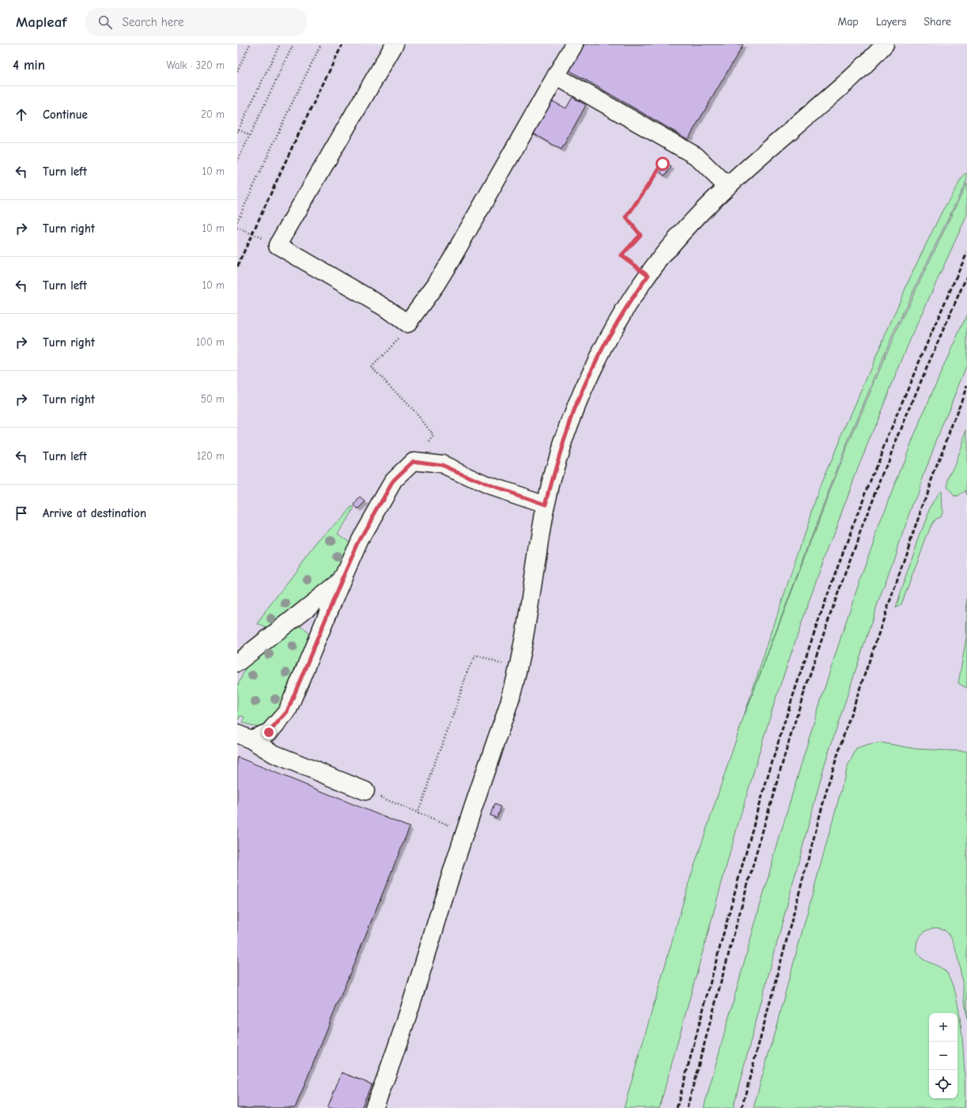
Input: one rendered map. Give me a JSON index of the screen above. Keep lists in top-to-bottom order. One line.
{"page":{"header":"Mapleaf","search":"Search here","nav":["Map","Layers","Share"],"heading":["4 min","Walk · 320 m"],"list":[["Continue","20 m"],["Turn left","10 m"],["Turn right","10 m"],["Turn left","10 m"],["Turn right","100 m"],["Turn right","50 m"],["Turn left","120 m"],"Arrive at destination"],"map_buttons":["+","−"]}}
